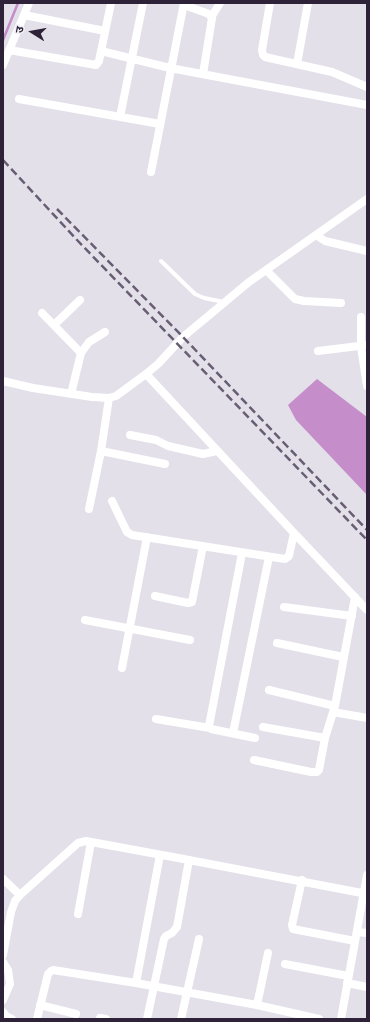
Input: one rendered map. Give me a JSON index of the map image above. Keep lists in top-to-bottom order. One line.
{"north":"left"}
